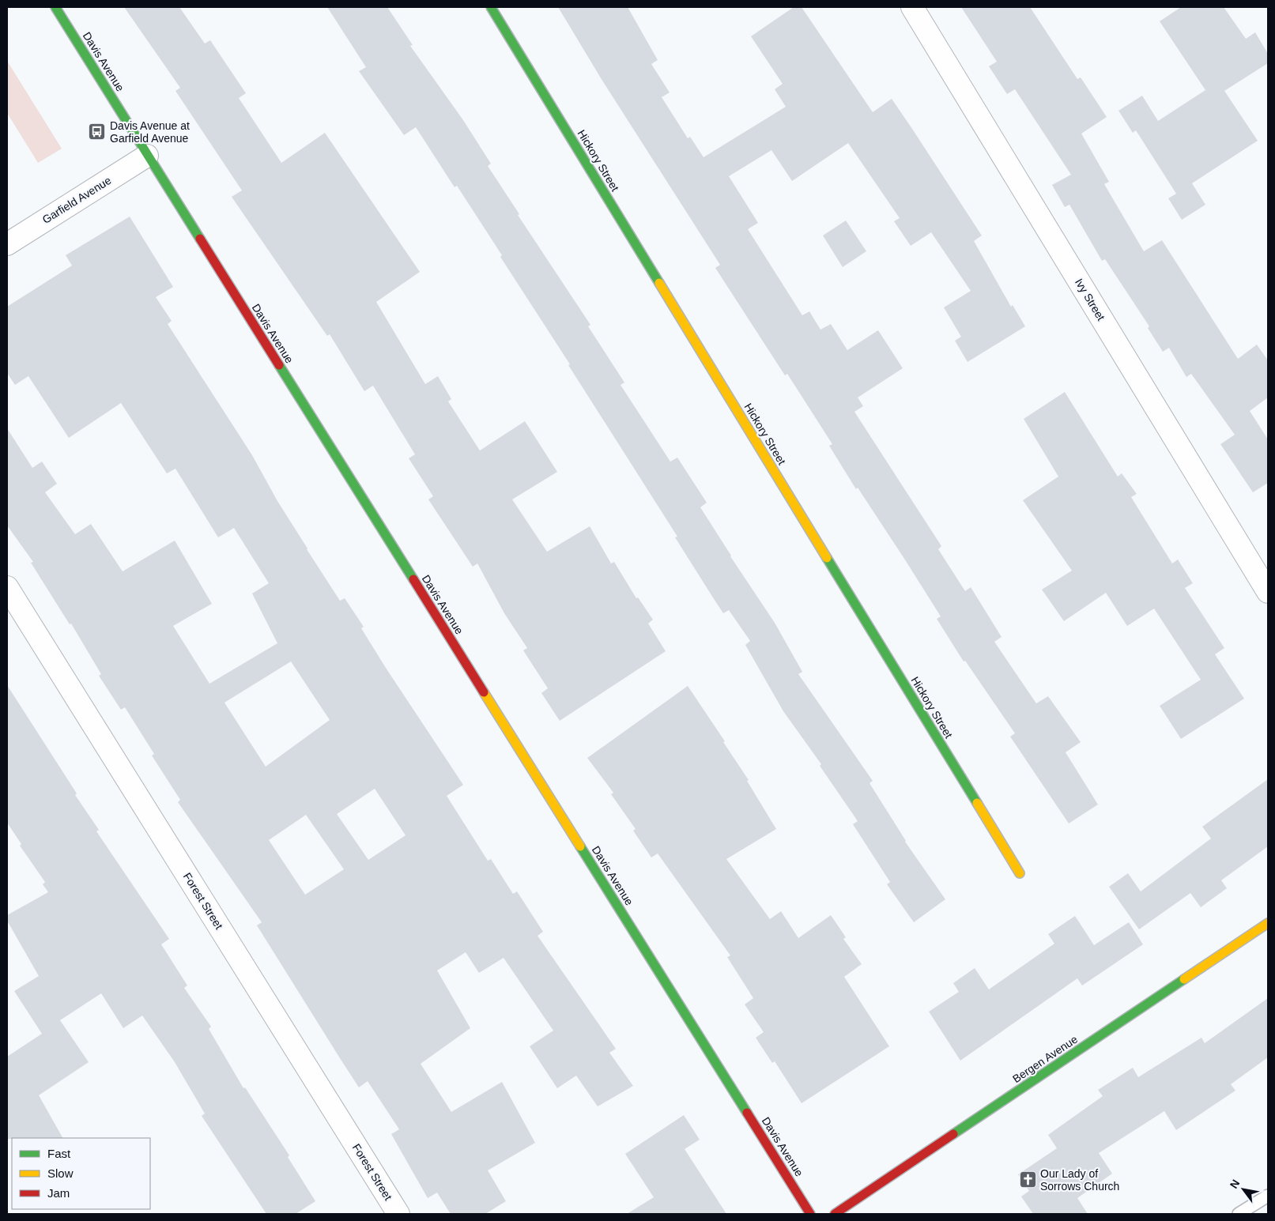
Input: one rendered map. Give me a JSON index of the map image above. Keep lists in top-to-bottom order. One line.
{"streets":{"street":["Davis Avenue","Hickory Street","Garfield Avenue","Ivy Street","Forest Street","Bergen Avenue"]},"crossings":[["Davis Avenue","Garfield Avenue"]],"places":{"bus stop":["Davis Avenue at Garfield Avenue"],"church":["Our Lady of Sorrows Church"]},"legend":["Fast","Slow","Jam"],"north":"top left"}
